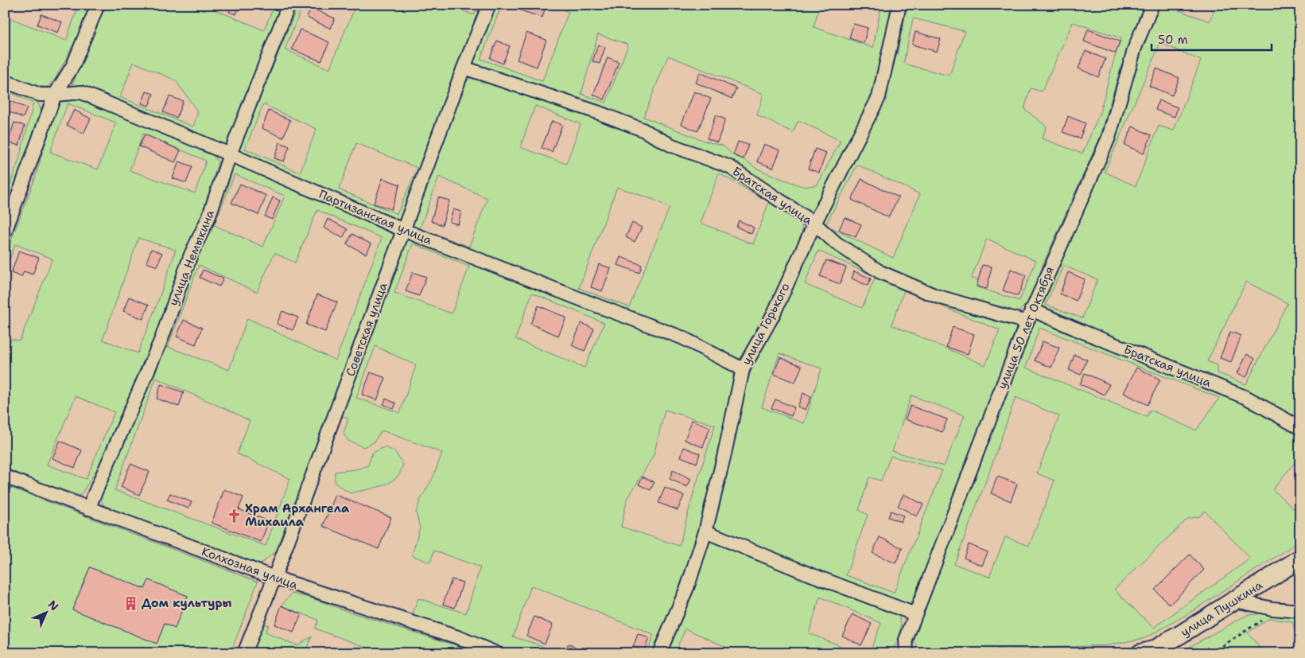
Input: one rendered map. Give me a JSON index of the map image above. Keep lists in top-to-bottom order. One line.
{"streets":{"main road":["улица Пушкина"],"street":["Братская улица","Партизанская улица","улица Немыкина","улица Горького","улица 50 лет Октября","Советская улица","Колхозная улица"]},"crossings":[["Братская улица","улица Горького"],["Братская улица","улица 50 лет Октября"],["Братская улица","Советская улица"],["Партизанская улица","улица Немыкина"],["Партизанская улица","улица Горького"],["Партизанская улица","Советская улица"],["улица Немыкина","Колхозная улица"],["Советская улица","Колхозная улица"]],"places":{"church":["Храм Архангела Михаила"],"building":["Дом культуры"]},"scale_bar":"50 m","north":"top right"}
